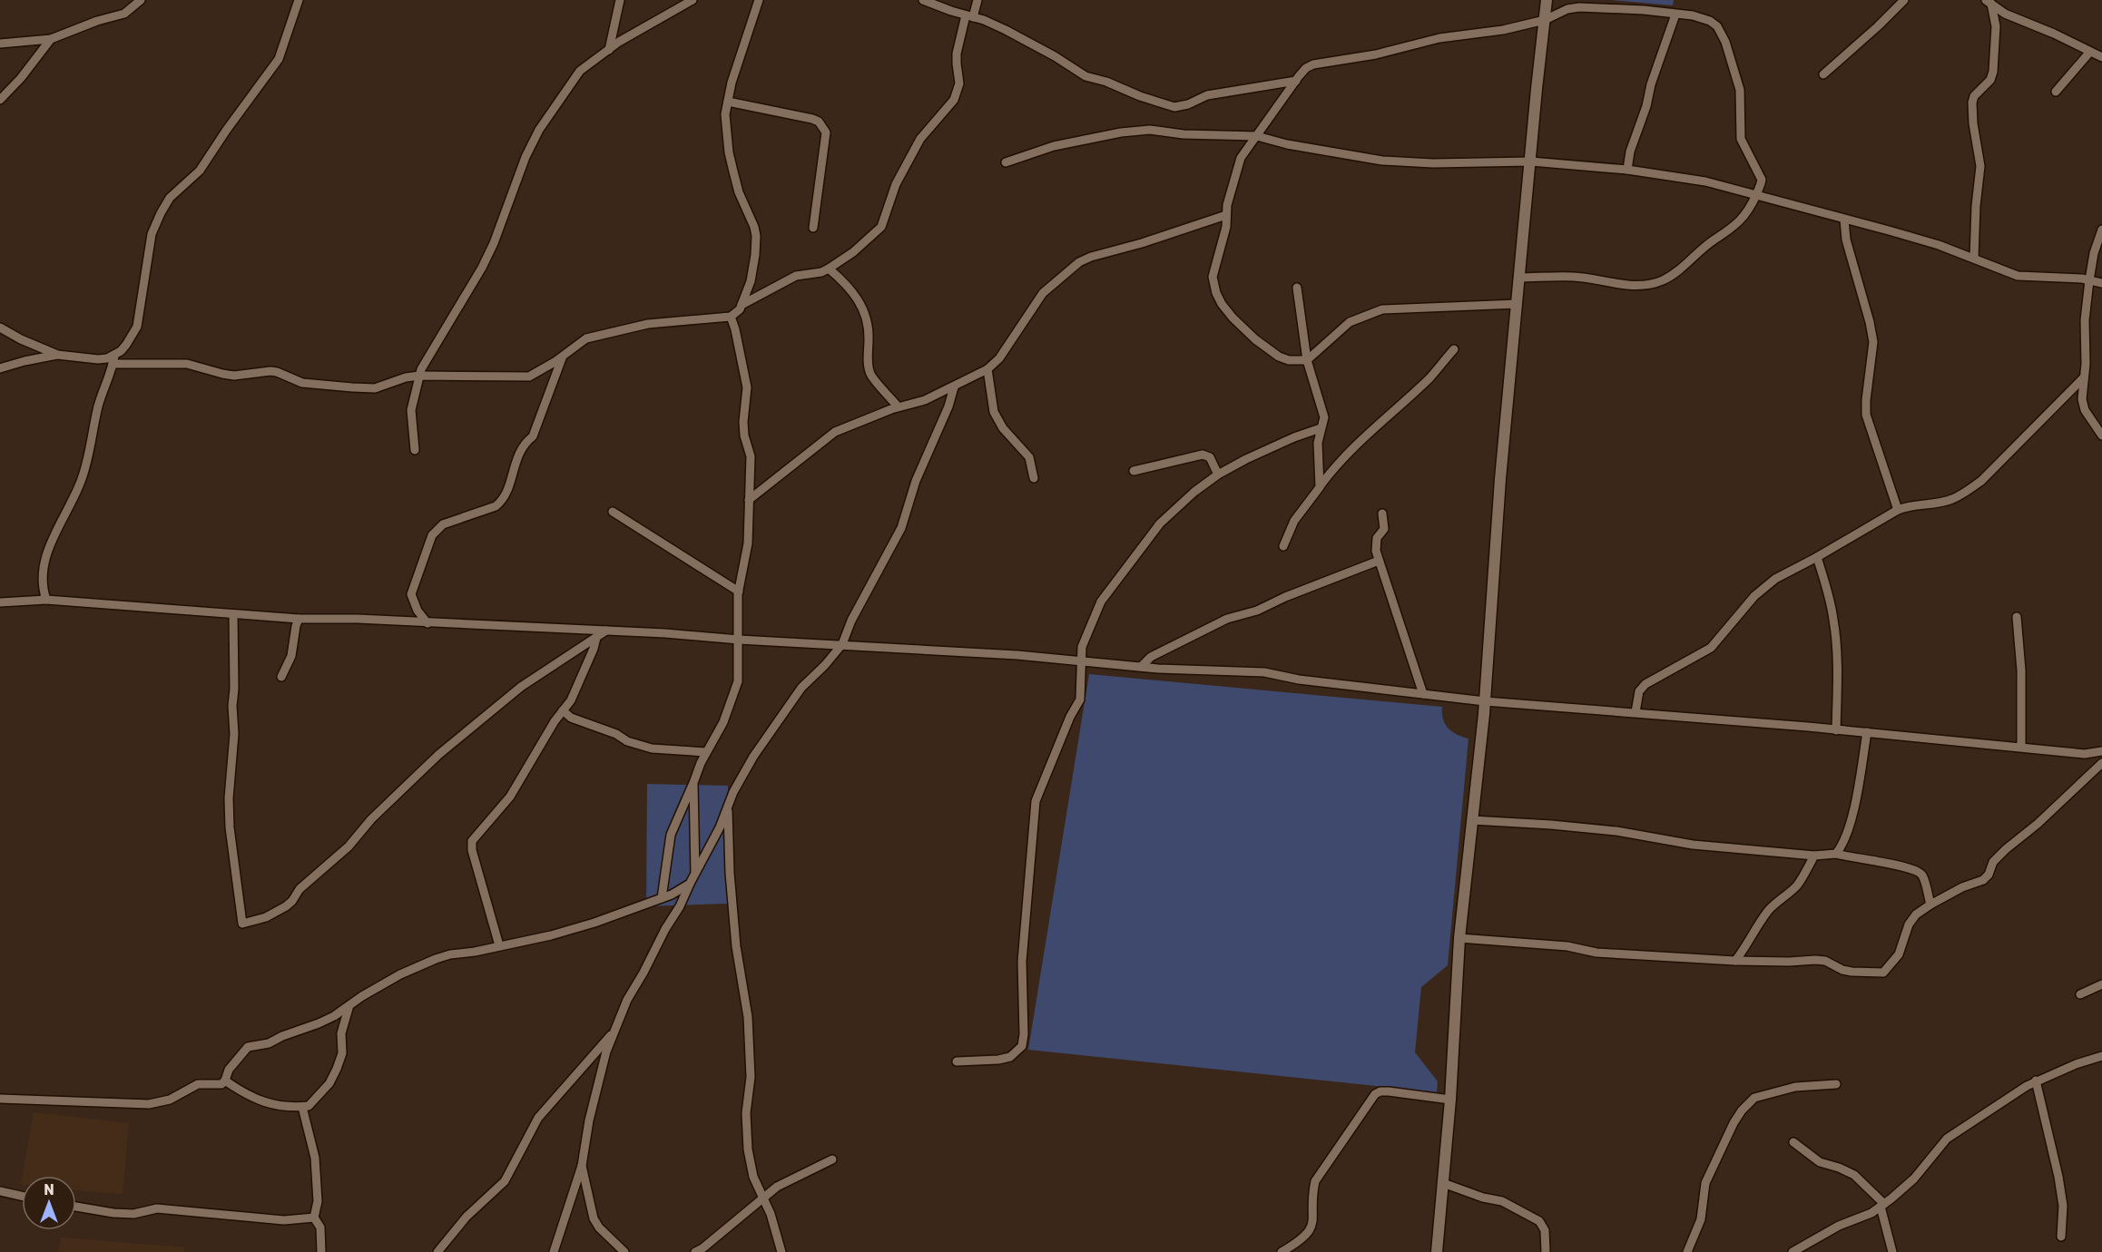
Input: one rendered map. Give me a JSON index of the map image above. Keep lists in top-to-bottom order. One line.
{"north":"top"}
